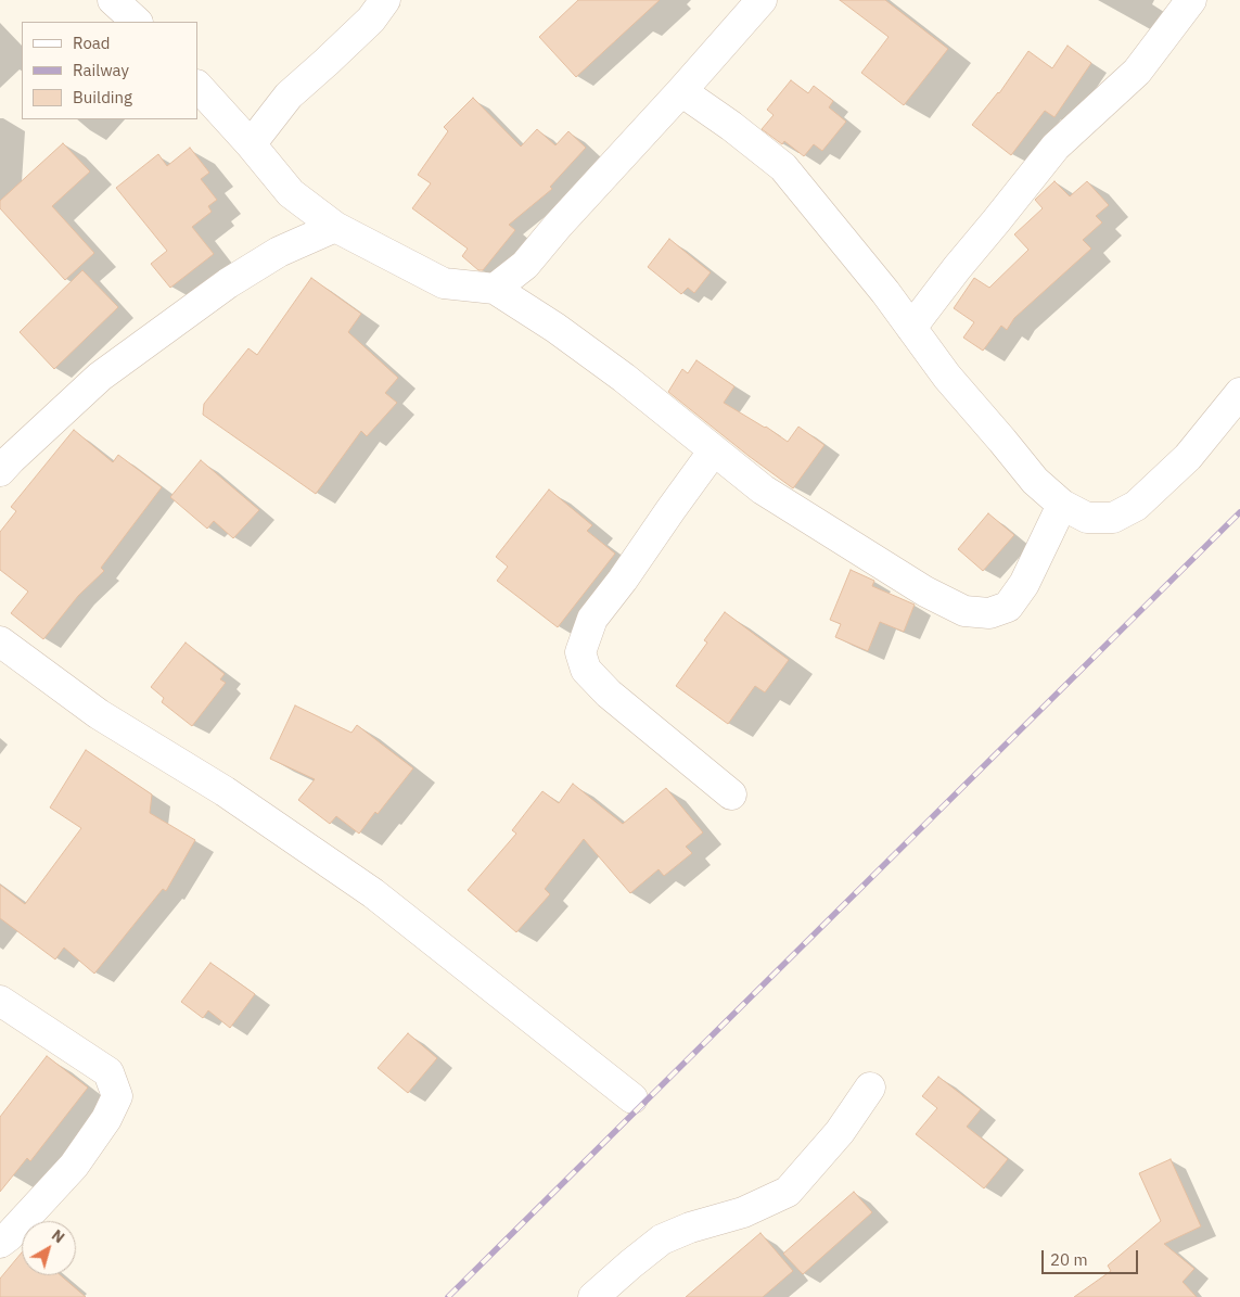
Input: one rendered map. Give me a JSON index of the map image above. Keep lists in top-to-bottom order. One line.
{"legend":["Road","Railway","Building"],"scale_bar":"20 m","north":"top right"}
